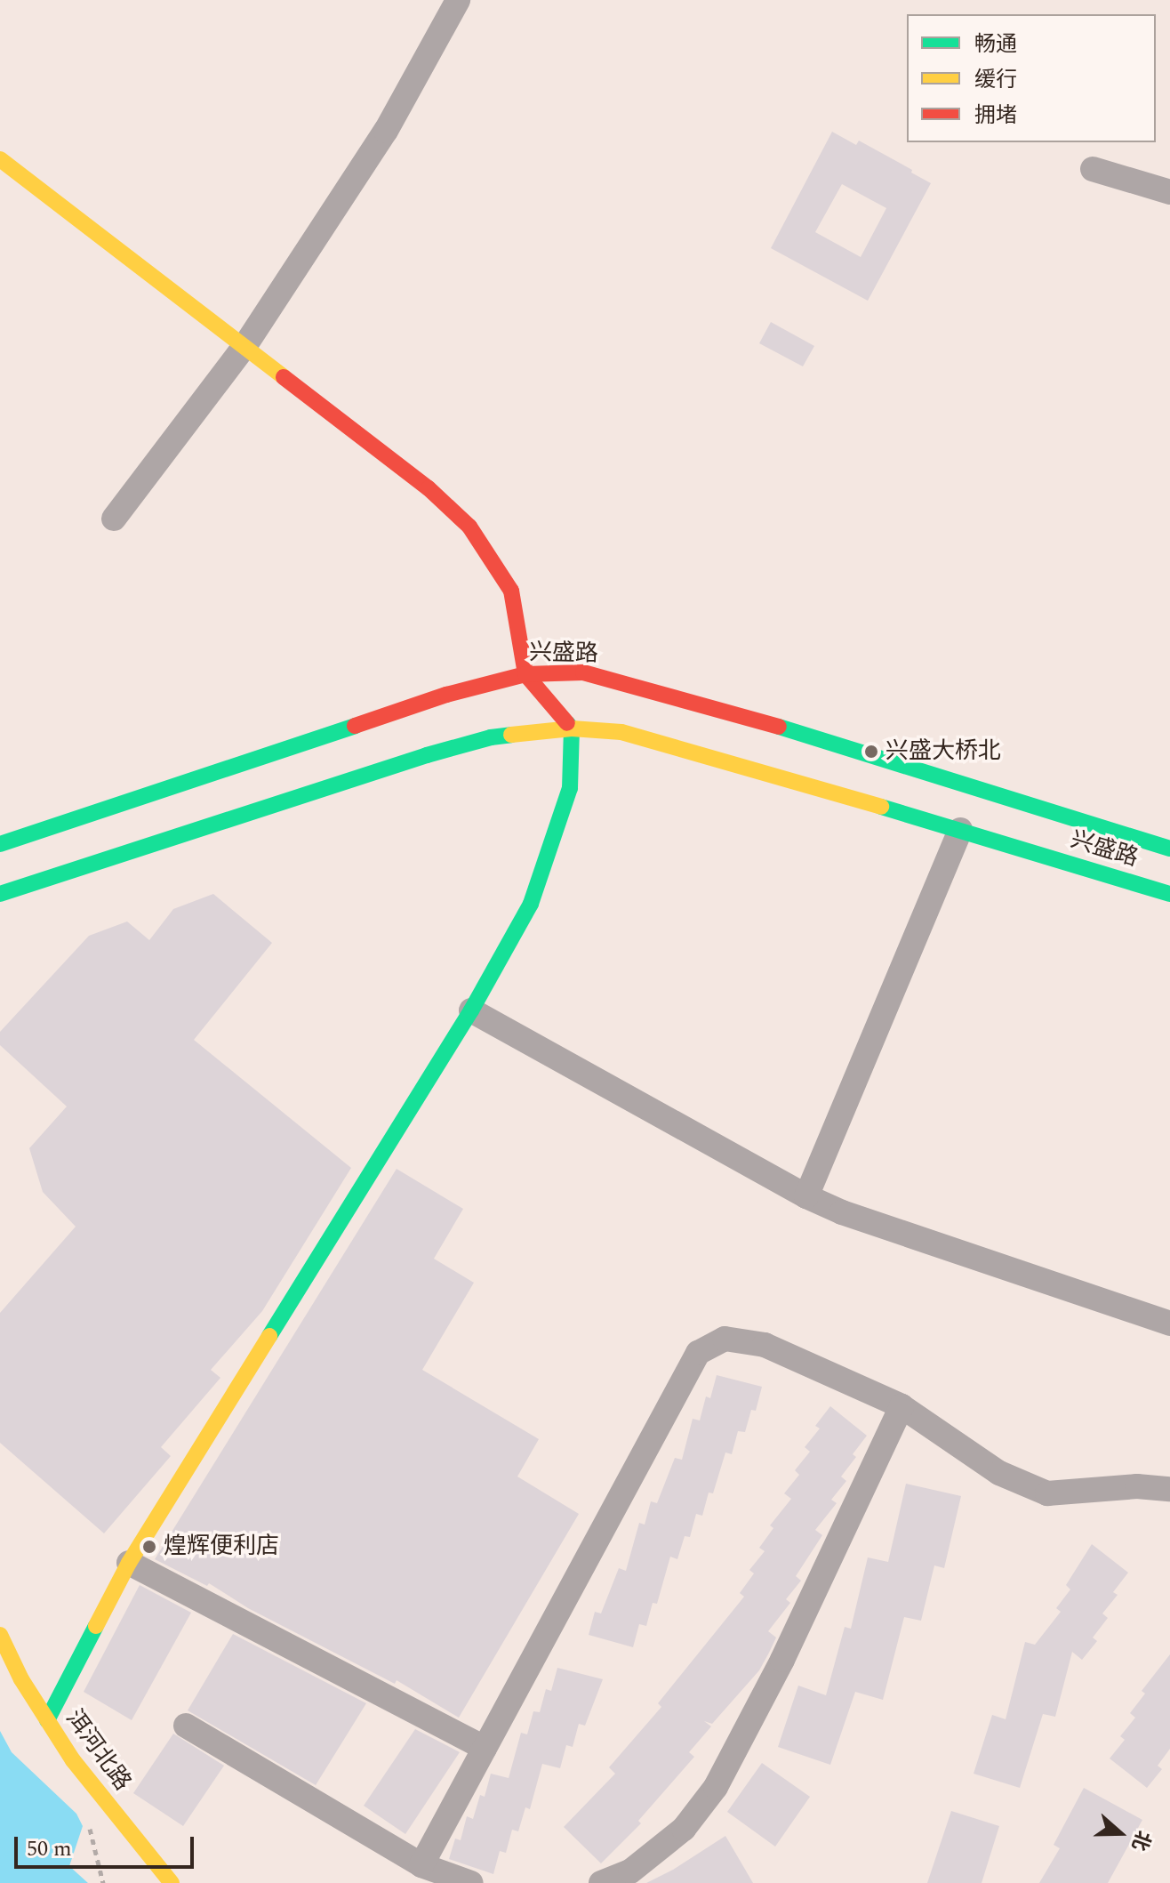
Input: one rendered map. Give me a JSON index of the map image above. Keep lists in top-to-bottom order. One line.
{"streets":{"street":["兴盛路","洱河北路"]},"places":["兴盛大桥北","煌辉便利店"],"legend":["畅通","缓行","拥堵"],"scale_bar":"50 m","north":"right"}
